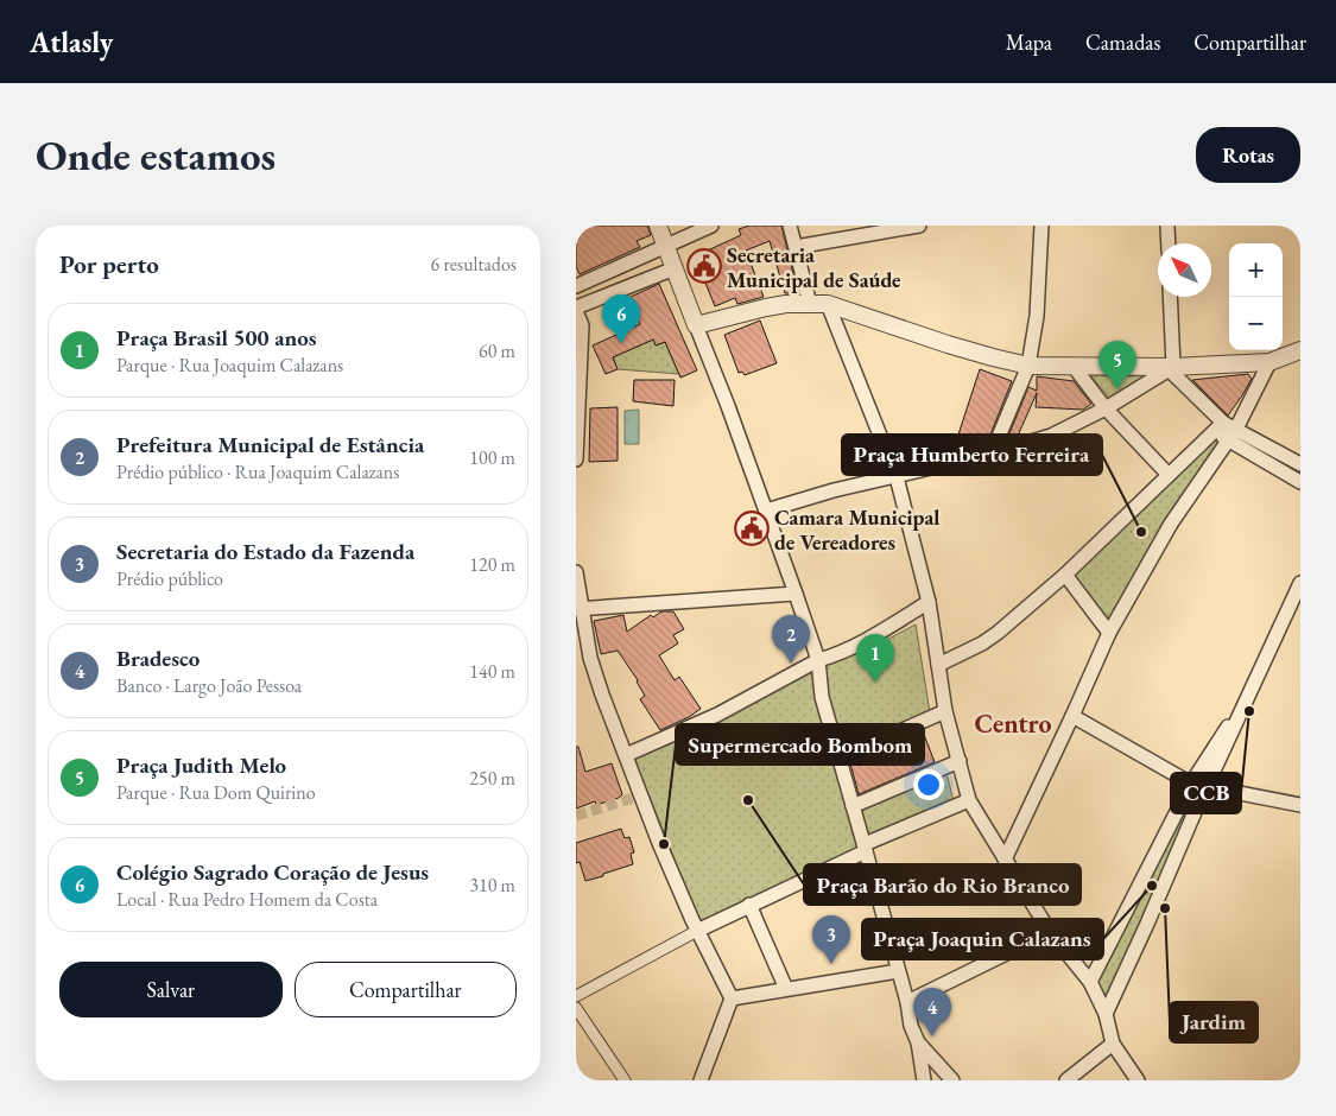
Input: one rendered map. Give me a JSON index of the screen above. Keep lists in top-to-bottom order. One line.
{"districts":["Centro"],"places":{"public building":["Secretaria Municipal de Saúde","Camara Municipal de Vereadores"],"other":["Praça Humberto Ferreira","CCB","Praça Barão do Rio Branco","Supermercado Bombom","Praça Joaquin Calazans","Jardim"]},"north":"top left","page":{"header":"Atlasly","nav":["Mapa","Camadas","Compartilhar"],"buttons":["Rotas",["Salvar","Compartilhar"]],"title":"Onde estamos","heading":["Por perto","6 resultados"],"map_buttons":["+","−"],"pins":["6","5","2","1","3","4"],"list":[{"mark":"1","name":"Praça Brasil 500 anos","note":"Parque · Rua Joaquim Calazans","value":"60 m"},{"mark":"2","name":"Prefeitura Municipal de Estância","note":"Prédio público · Rua Joaquim Calazans","value":"100 m"},{"mark":"3","name":"Secretaria do Estado da Fazenda","note":"Prédio público","value":"120 m"},{"mark":"4","name":"Bradesco","note":"Banco · Largo João Pessoa","value":"140 m"},{"mark":"5","name":"Praça Judith Melo","note":"Parque · Rua Dom Quirino","value":"250 m"},{"mark":"6","name":"Colégio Sagrado Coração de Jesus","note":"Local · Rua Pedro Homem da Costa","value":"310 m"}]}}
